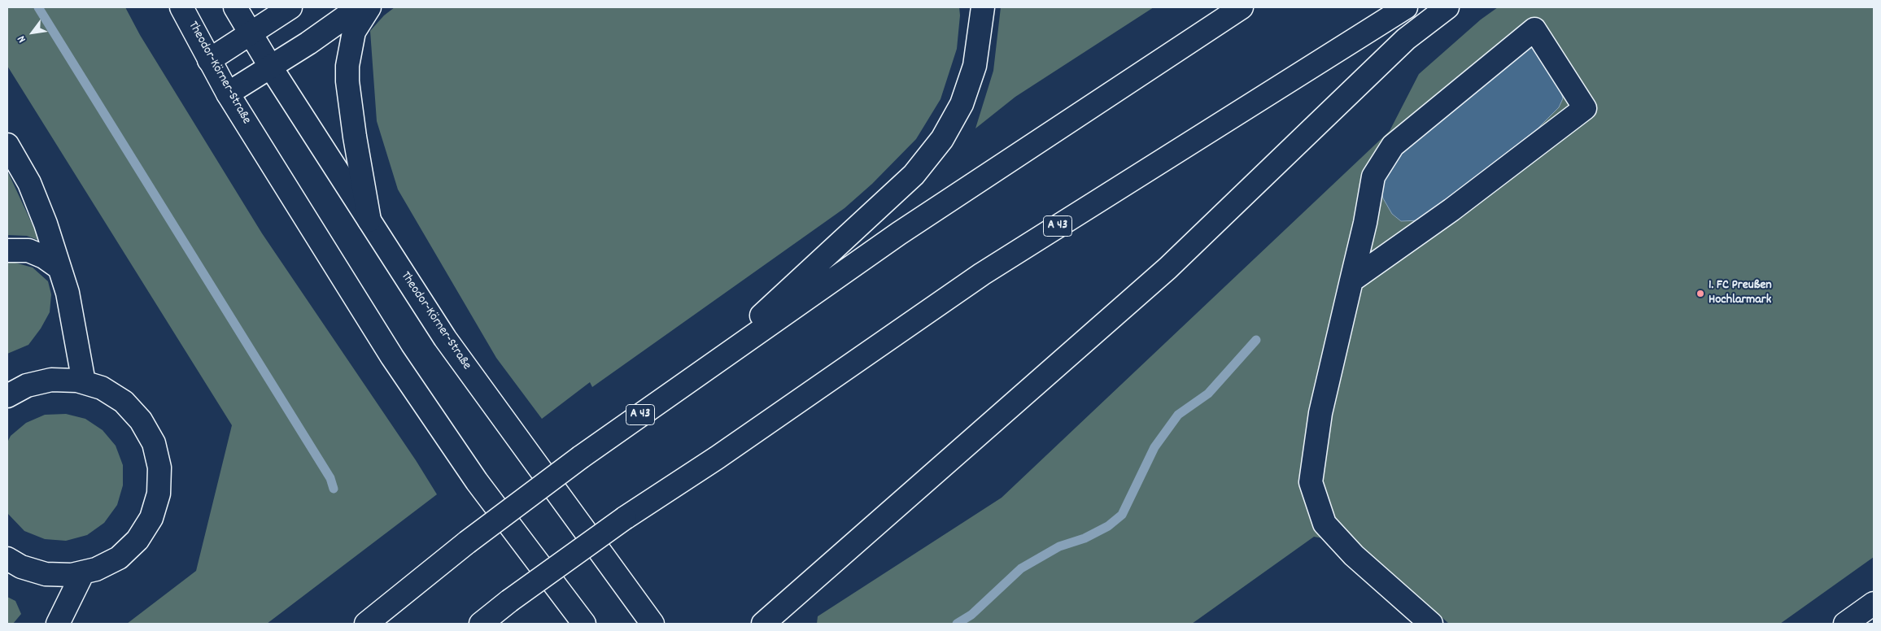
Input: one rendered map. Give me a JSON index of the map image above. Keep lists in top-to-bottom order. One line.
{"streets":{"main road":["Theodor-Körner-Straße","A 43"]},"places":["1. FC Preußen Hochlarmark"],"north":"bottom left"}
